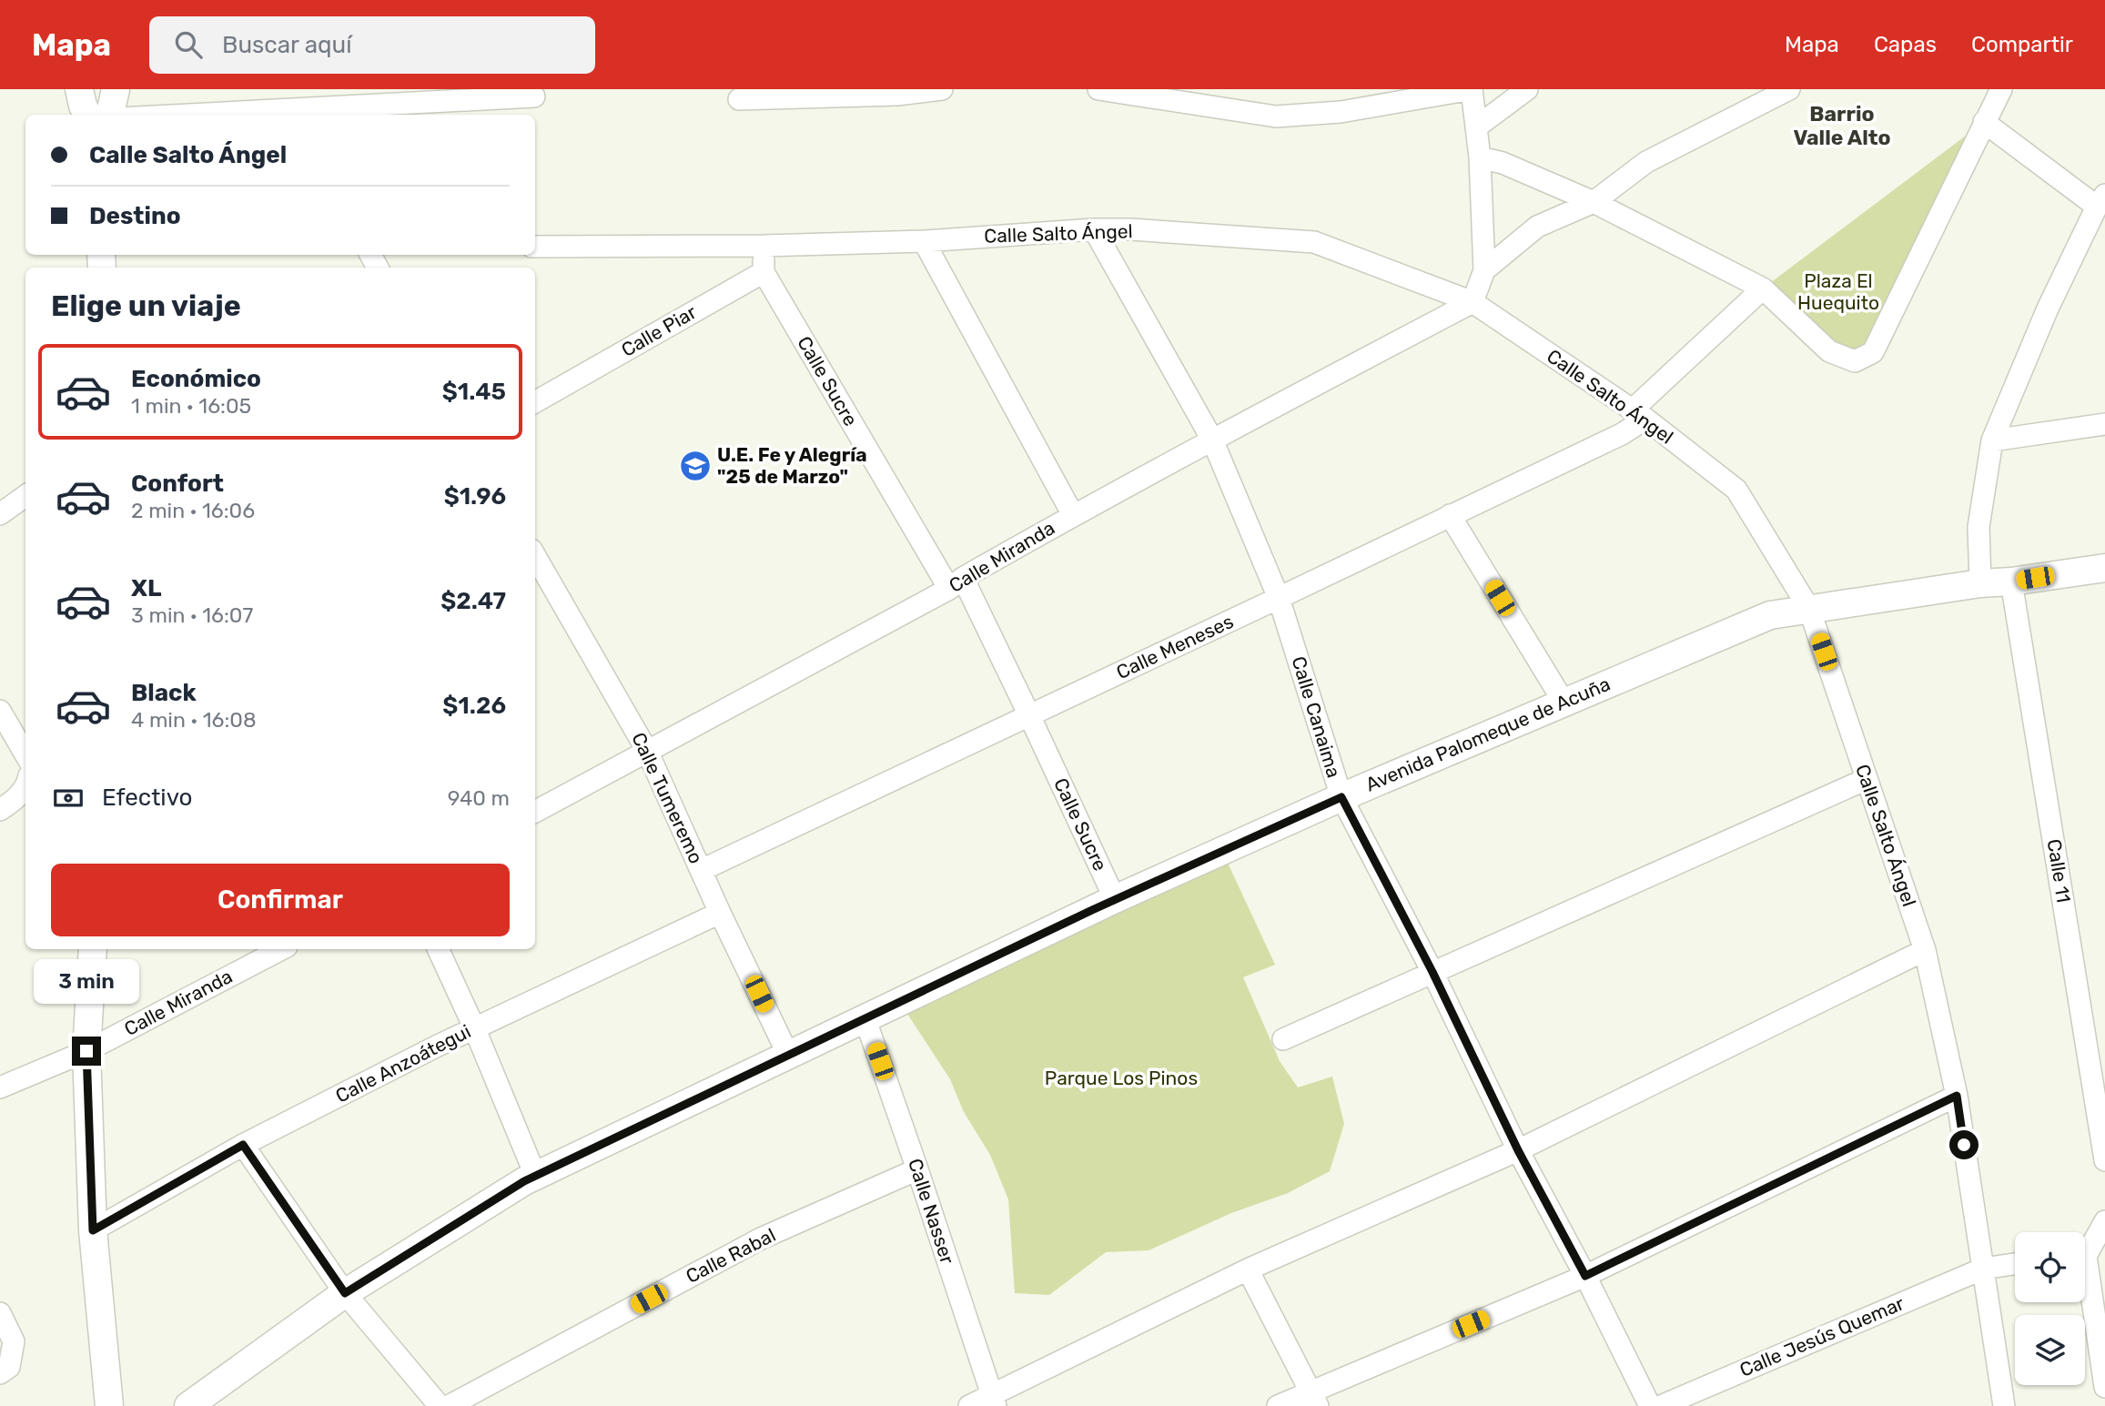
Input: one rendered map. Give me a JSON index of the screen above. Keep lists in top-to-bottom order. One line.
{"streets":{"street":["Calle Salto Ángel","Calle Piar","Calle Sucre","Calle Miranda","Calle Meneses","Calle Canaima","Avenida Palomeque de Acuña","Calle Tumeremo","Calle 11","Calle Anzoátegui","Calle Nasser","Calle Rabal","Calle Jesús Quemar"]},"crossings":[["Calle Salto Ángel","Calle Miranda"],["Calle Salto Ángel","Calle Meneses"],["Calle Salto Ángel","Calle Canaima"],["Calle Salto Ángel","Avenida Palomeque de Acuña"],["Calle Salto Ángel","Calle Jesús Quemar"],["Calle Piar","Calle Sucre"],["Calle Sucre","Calle Miranda"],["Calle Sucre","Calle Meneses"],["Calle Sucre","Avenida Palomeque de Acuña"],["Calle Miranda","Calle Canaima"],["Calle Miranda","Calle Tumeremo"],["Calle Meneses","Calle Canaima"],["Calle Meneses","Calle Tumeremo"],["Calle Canaima","Avenida Palomeque de Acuña"],["Avenida Palomeque de Acuña","Calle Tumeremo"],["Avenida Palomeque de Acuña","Calle 11"],["Avenida Palomeque de Acuña","Calle Nasser"],["Calle Tumeremo","Calle Anzoátegui"],["Calle Nasser","Calle Rabal"]],"districts":["Barrio Valle Alto"],"parks":["Plaza El Huequito","Parque Los Pinos"],"places":{"school or university":["U.E. Fe y Alegría \"25 de Marzo\""]},"page":{"header":"Mapa","search":"Buscar aquí","nav":["Mapa","Capas","Compartir"],"banner":["Calle Salto Ángel","Destino"],"heading":"Elige un viaje","list":[{"name":"Económico","note":"1 min · 16:05","value":"$1.45"},{"name":"Confort","note":"2 min · 16:06","value":"$1.96"},{"name":"XL","note":"3 min · 16:07","value":"$2.47"},{"name":"Black","note":"4 min · 16:08","value":"$1.26"}],"pay":["Efectivo","940 m"],"buttons":"Confirmar","bubble":"3 min"}}
